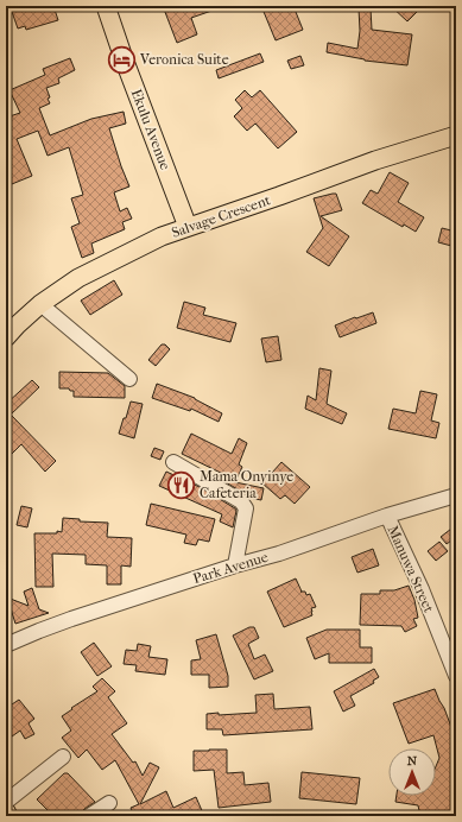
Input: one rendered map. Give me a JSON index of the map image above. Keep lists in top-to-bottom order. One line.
{"streets":{"main road":["Ekulu Avenue","Salvage Crescent"],"street":["Park Avenue","Manuwa Street"]},"crossings":[["Ekulu Avenue","Salvage Crescent"],["Park Avenue","Manuwa Street"]],"places":{"hotel":["Veronica Suite"],"restaurant":["Mama Onyinye Cafeteria"]},"north":"top"}
